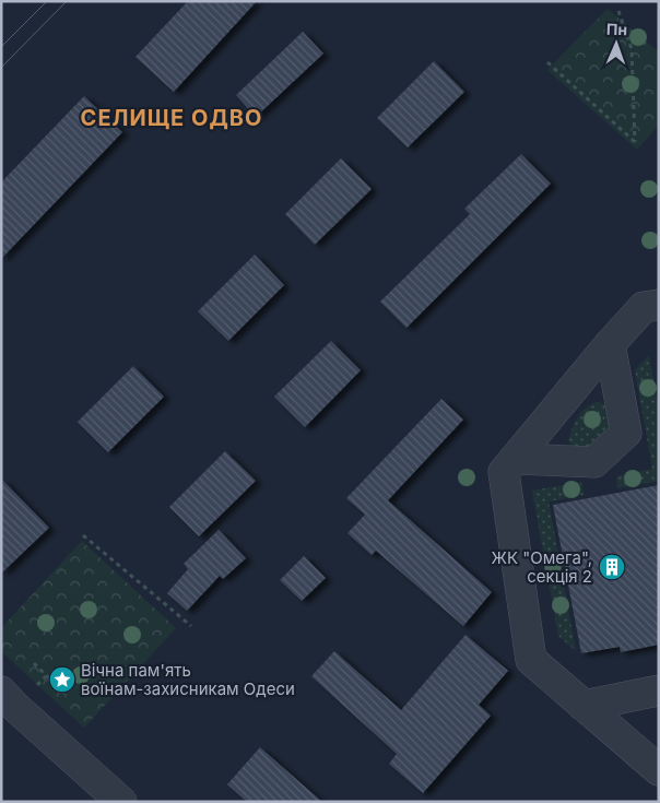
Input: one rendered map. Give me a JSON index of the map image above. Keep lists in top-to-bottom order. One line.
{"districts":["СЕЛИЩЕ ОДВО"],"places":{"building":["ЖК \"Омега\", секція 2"],"place":["Вічна пам'ять воїнам-захисникам Одеси"]},"north":"top"}
